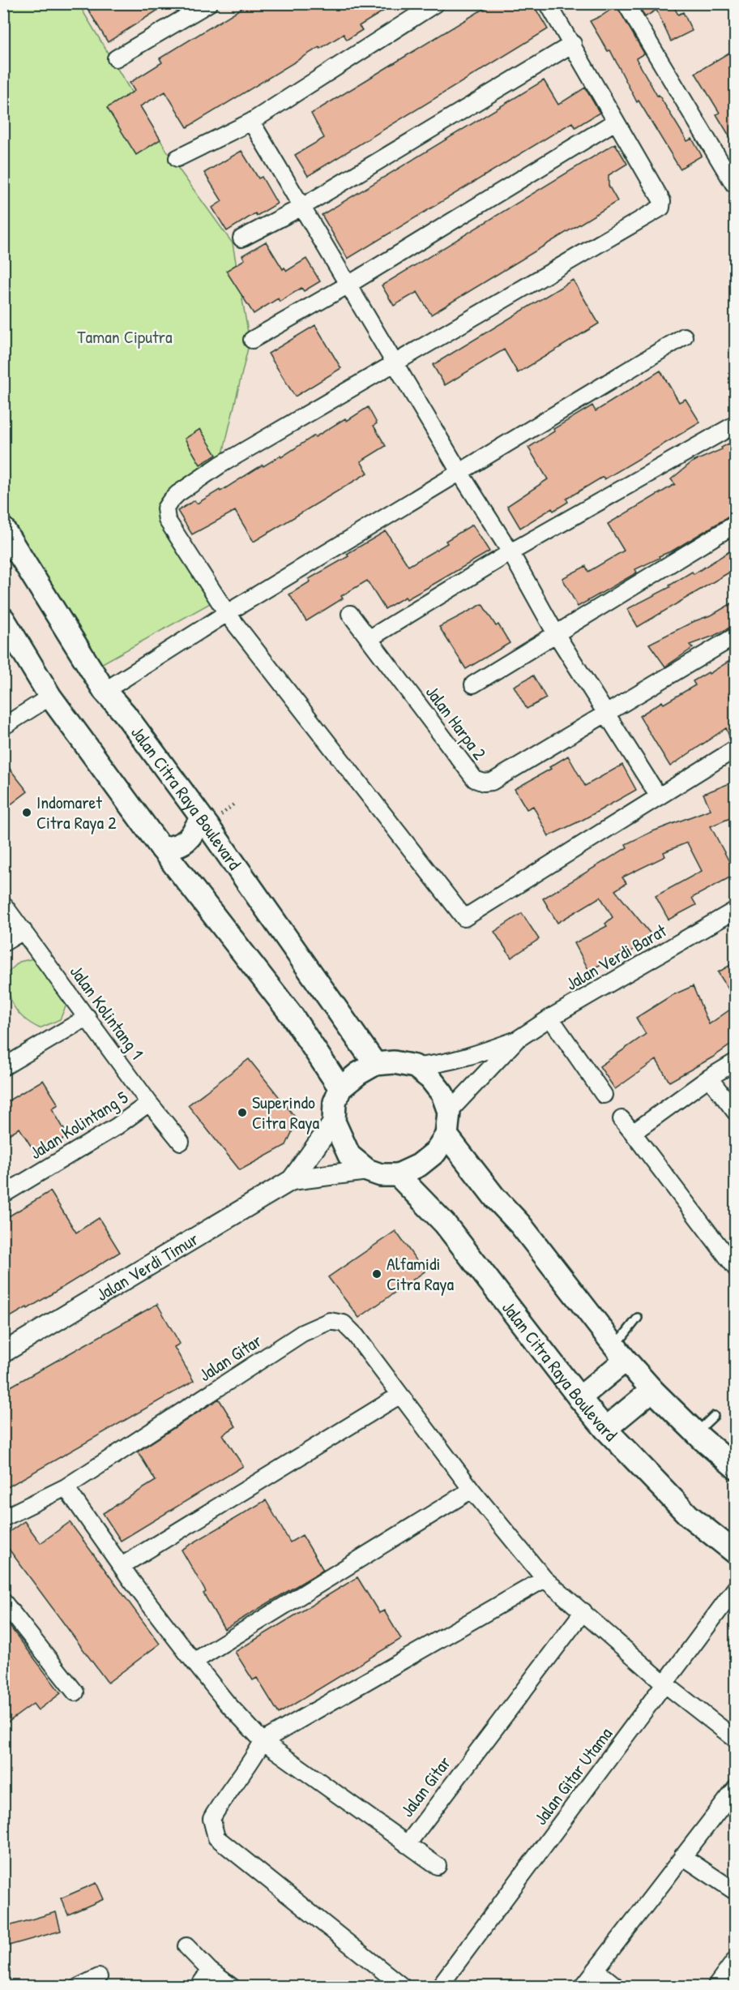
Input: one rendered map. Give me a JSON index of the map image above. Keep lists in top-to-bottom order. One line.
{"streets":{"main road":["Jalan Citra Raya Boulevard"],"street":["Jalan Harpa 2","Jalan Verdi Barat","Jalan Kolintang 1","Jalan Kolintang 5","Jalan Verdi Timur","Jalan Gitar","Jalan Gitar Utama"]},"crossings":[["Jalan Citra Raya Boulevard","Jalan Verdi Barat"],["Jalan Citra Raya Boulevard","Jalan Verdi Timur"],["Jalan Verdi Barat","Jalan Verdi Timur"],["Jalan Kolintang 1","Jalan Kolintang 5"],["Jalan Gitar","Jalan Gitar Utama"]],"parks":["Taman Ciputra"],"places":["Indomaret Citra Raya 2","Superindo Citra Raya","Alfamidi Citra Raya"]}
